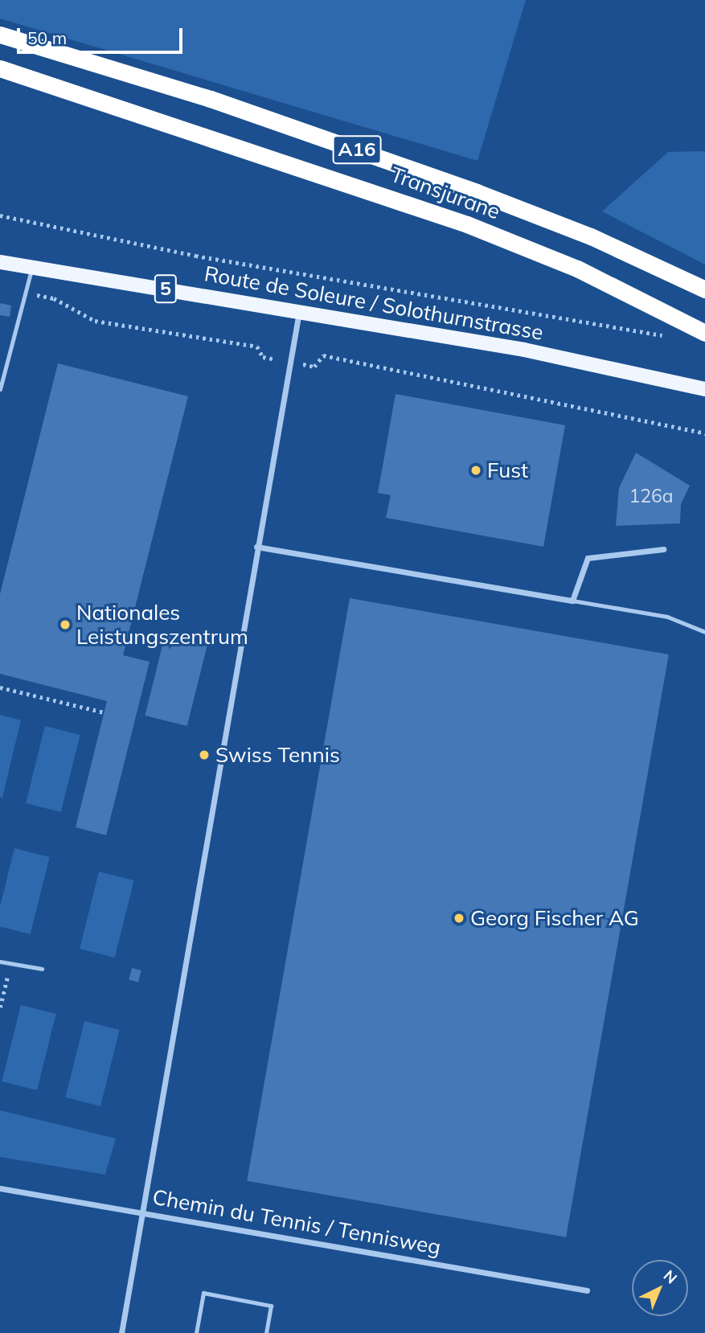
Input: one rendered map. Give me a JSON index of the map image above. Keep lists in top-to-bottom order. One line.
{"streets":{"highway":["A16","Transjurane"],"main road":["5","Route de Soleure / Solothurnstrasse"],"street":["Chemin du Tennis / Tennisweg"]},"places":["Fust","Nationales Leistungszentrum","Swiss Tennis","Georg Fischer AG"],"house_numbers":["126a"],"scale_bar":"50 m","north":"top right"}
